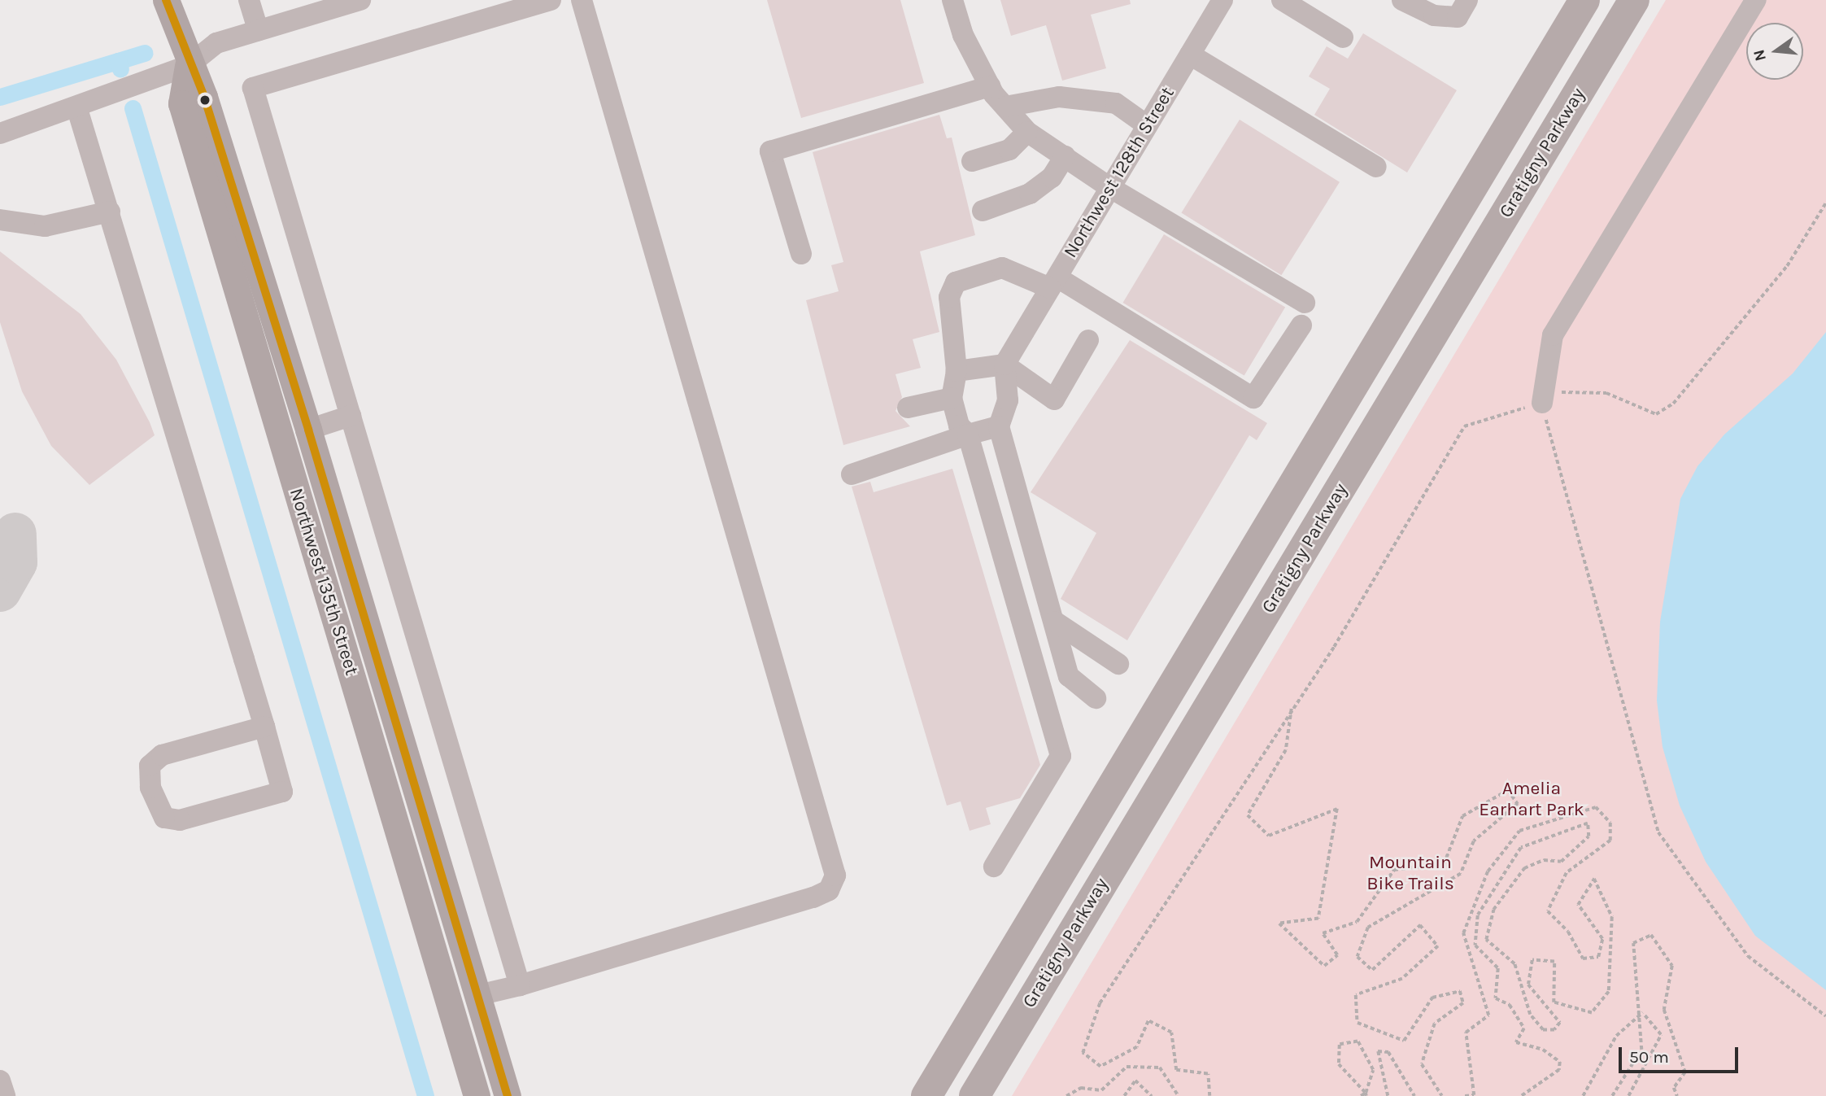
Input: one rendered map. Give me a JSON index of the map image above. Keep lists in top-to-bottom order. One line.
{"streets":{"highway":["Gratigny Parkway"],"main road":["Northwest 135th Street"],"street":["Northwest 128th Street"]},"parks":["Amelia Earhart Park","Mountain Bike Trails"],"scale_bar":"50 m","north":"left"}
